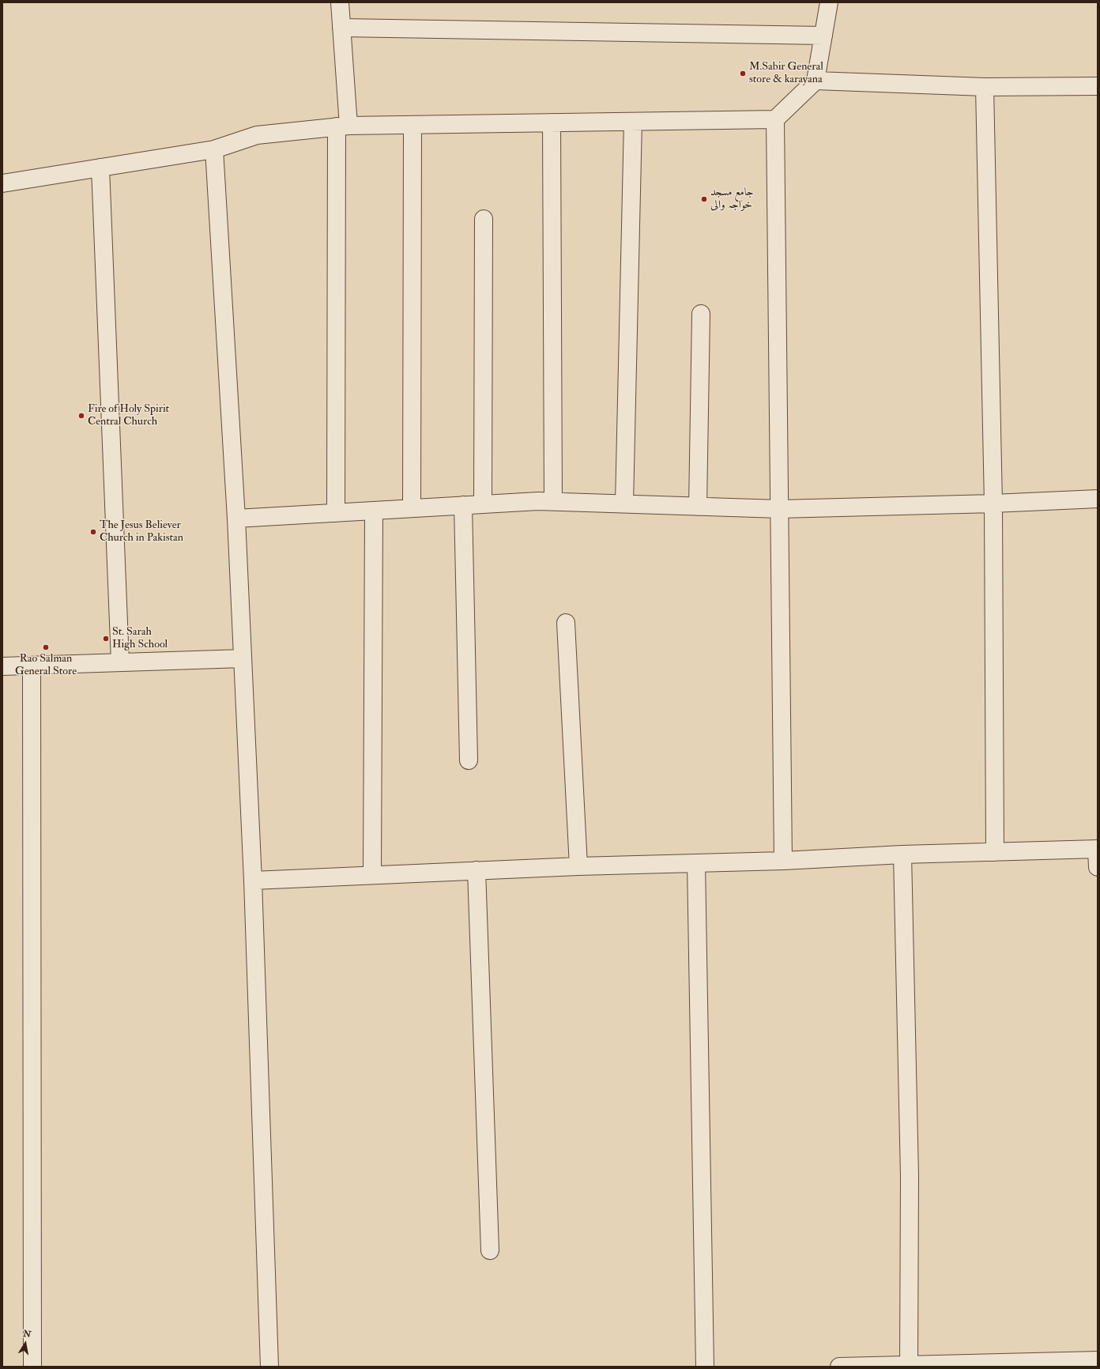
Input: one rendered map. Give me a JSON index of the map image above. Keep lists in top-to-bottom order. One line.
{"places":["M.Sabir General store & karayana","جامع مسجد خواجہ والی","Fire of Holy Spirit Central Church","The Jesus Believer Church in Pakistan","St. Sarah High School","Rao Salman General Store"],"north":"top"}
